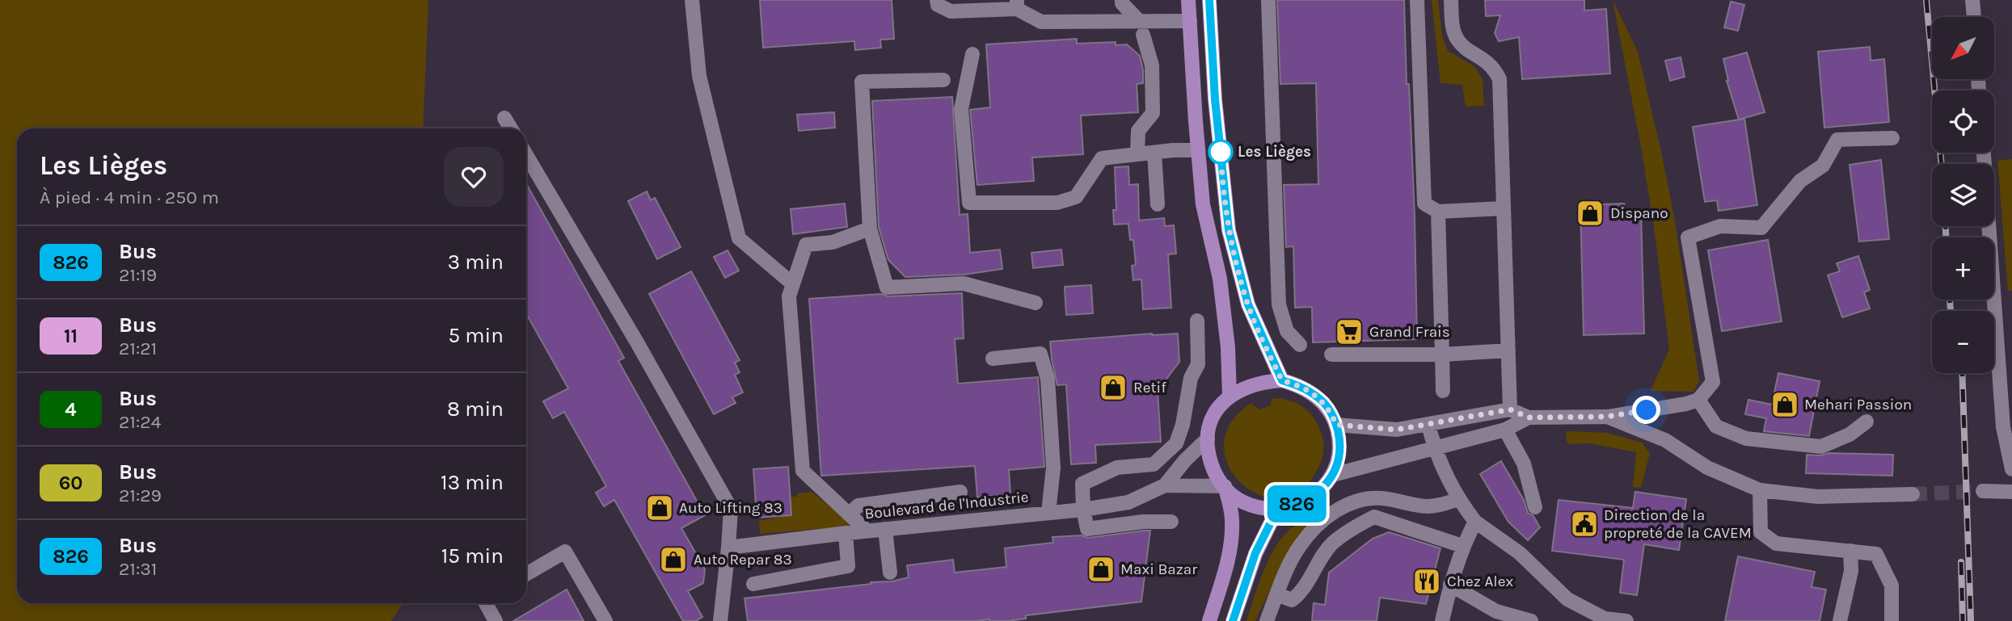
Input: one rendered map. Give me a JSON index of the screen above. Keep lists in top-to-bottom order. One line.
{"streets":{"street":["Boulevard de l'Industrie"]},"places":{"other":["Les Lièges"],"shop":["Dispano","Retif","Mehari Passion","Auto Lifting 83","Auto Repar 83","Maxi Bazar"],"supermarket":["Grand Frais"],"public building":["Direction de la propreté de la CAVEM"],"restaurant":["Chez Alex"]},"lines":["bus line 826"],"north":"bottom left","page":{"on_map":"826","map_buttons":["+","−"],"heading":["Les Lièges","À pied · 4 min · 250 m"],"list":[{"mark":"826","name":"Bus","note":"21:19","value":"3 min"},{"mark":"11","name":"Bus","note":"21:21","value":"5 min"},{"mark":"4","name":"Bus","note":"21:24","value":"8 min"},{"mark":"60","name":"Bus","note":"21:29","value":"13 min"},{"mark":"826","name":"Bus","note":"21:31","value":"15 min"}]}}
